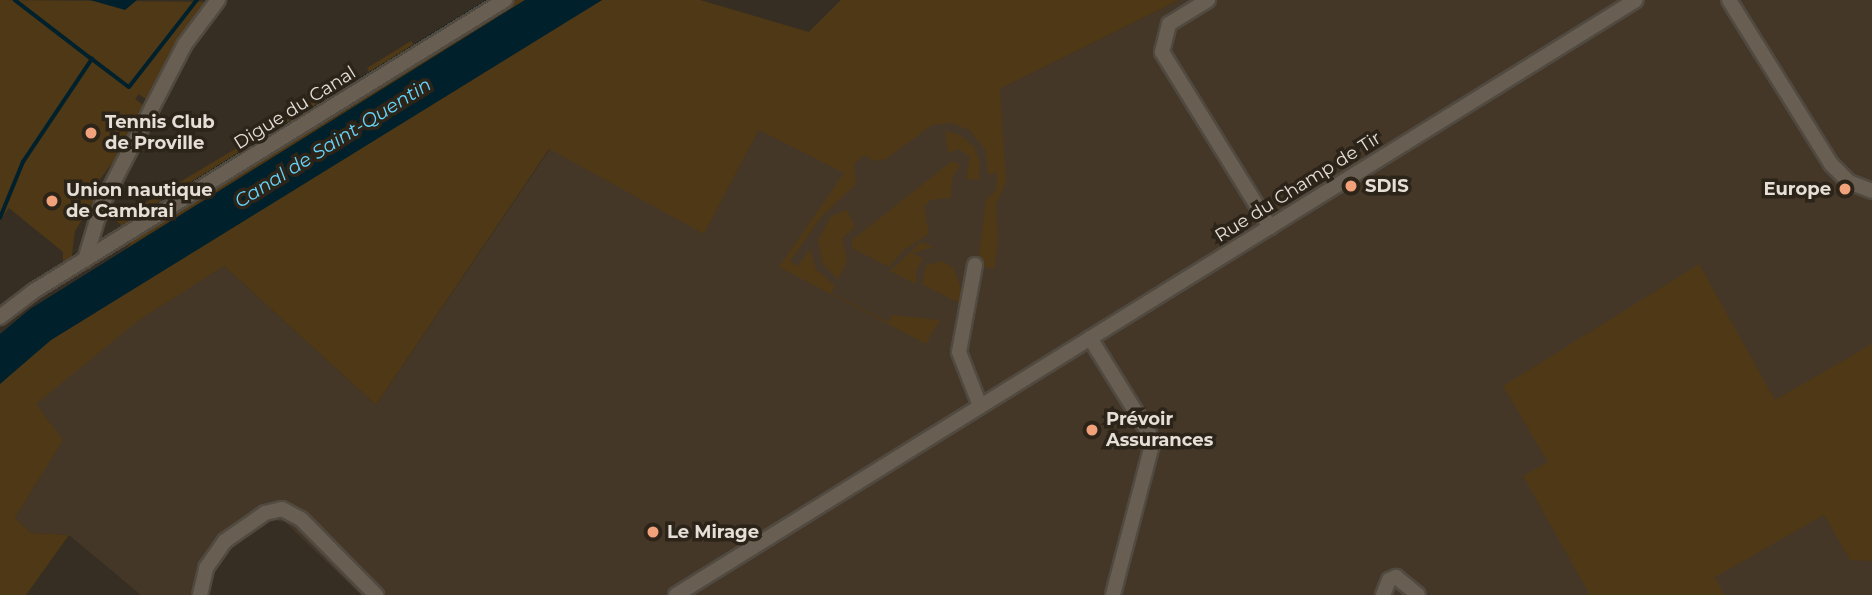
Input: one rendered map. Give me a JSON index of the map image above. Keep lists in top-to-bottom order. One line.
{"streets":{"street":["Digue du Canal","Rue du Champ de Tir"]},"water":["Canal de Saint-Quentin"],"places":["Tennis Club de Proville","SDIS","Europe","Union nautique de Cambrai","Prévoir Assurances","Le Mirage"]}
